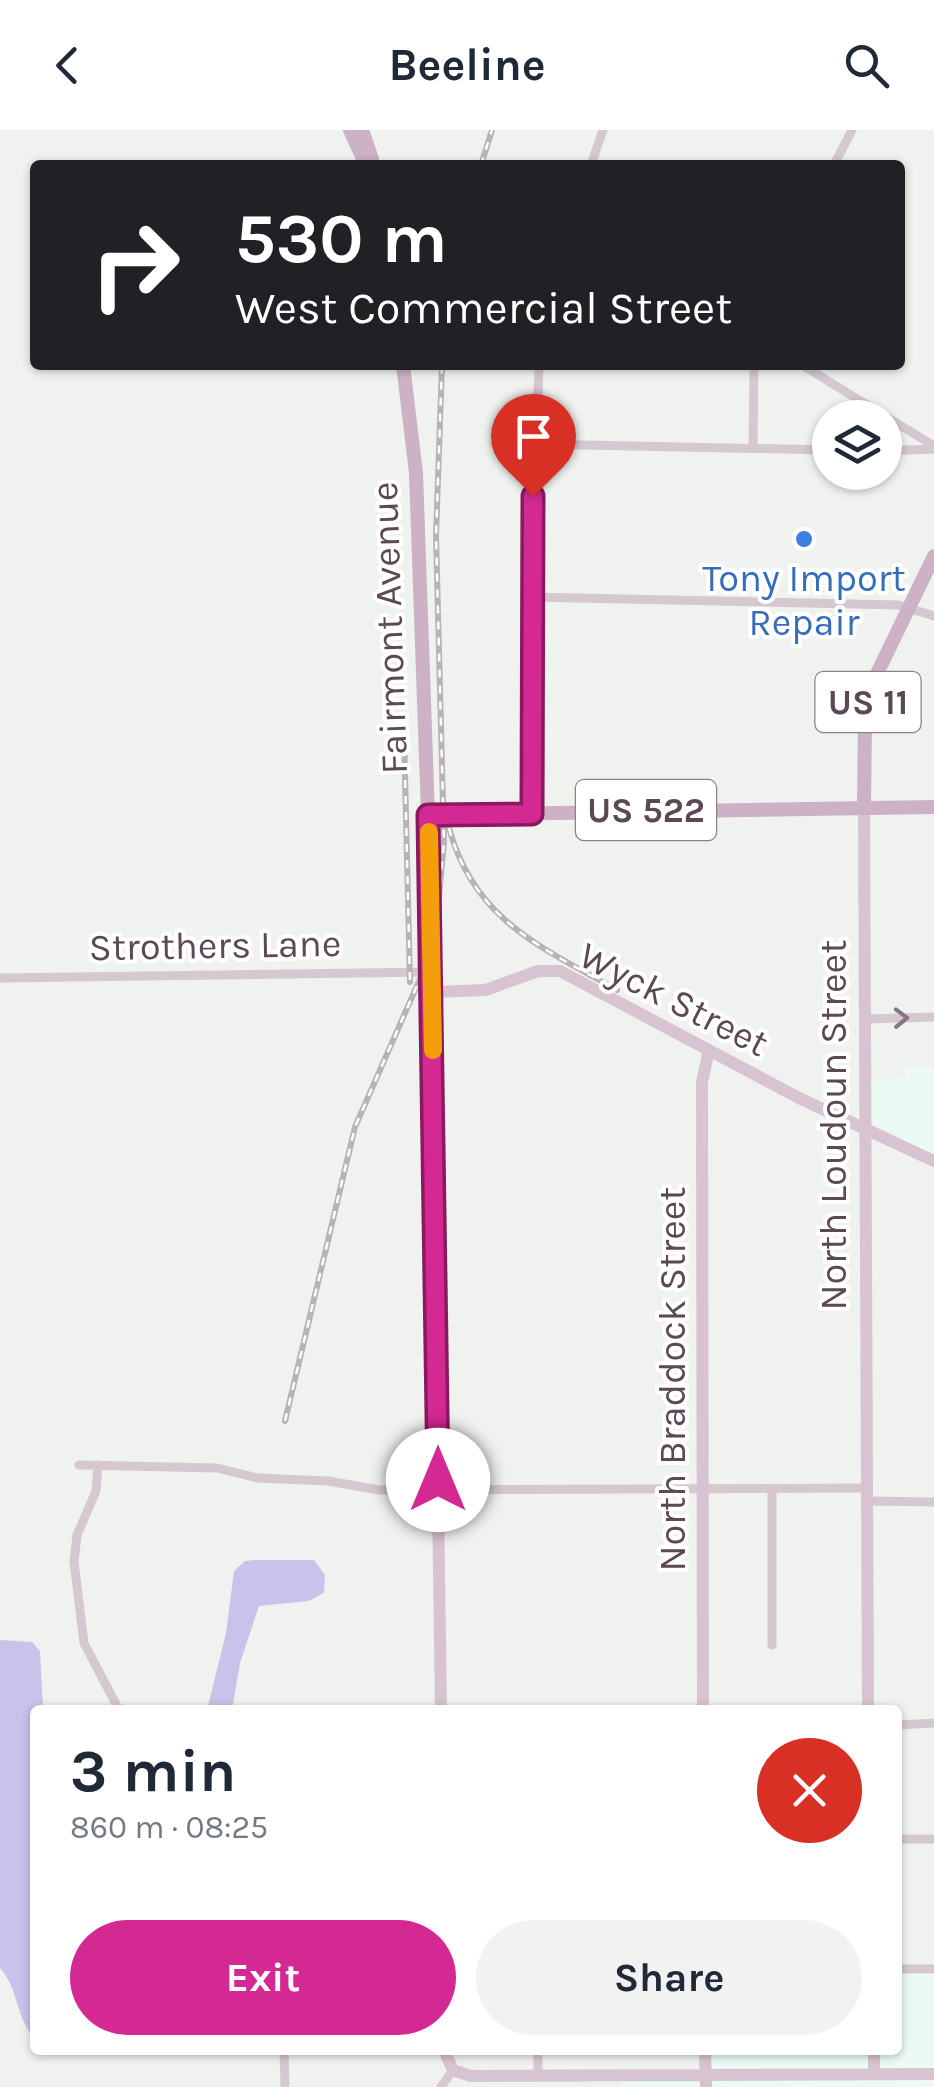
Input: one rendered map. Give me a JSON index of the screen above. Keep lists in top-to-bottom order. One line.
{"streets":{"main road":["Fairmont Avenue","US 11","US 522","North Loudoun Street"],"street":["Strothers Lane","Wyck Street","North Braddock Street"]},"crossings":[["Fairmont Avenue","US 522"],["Fairmont Avenue","Strothers Lane"],["Fairmont Avenue","Wyck Street"],["US 522","North Loudoun Street"],["Wyck Street","North Loudoun Street"],["Wyck Street","North Braddock Street"]],"places":["Tony Import Repair"],"page":{"header":"Beeline","turn":["530 m","West Commercial Street"],"heading":["3 min","860 m · 08:25"],"buttons":["Exit","Share"]}}
